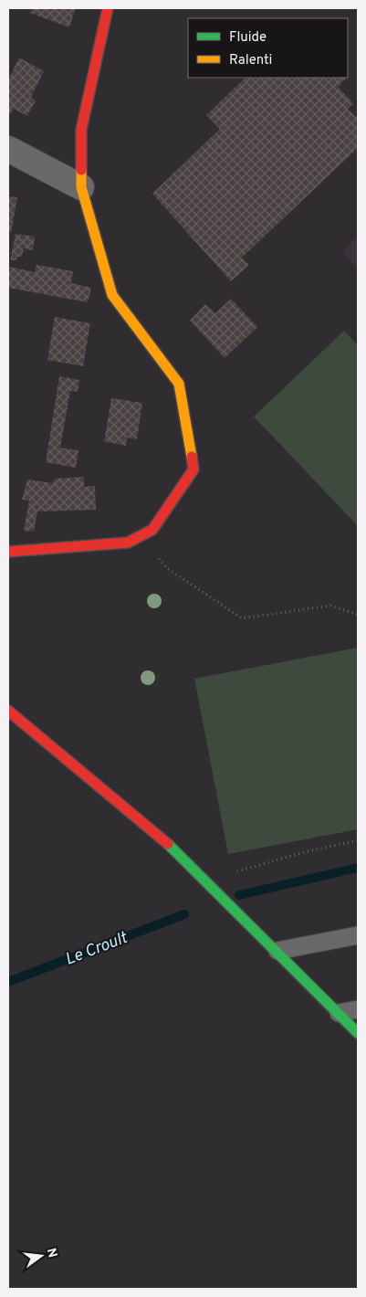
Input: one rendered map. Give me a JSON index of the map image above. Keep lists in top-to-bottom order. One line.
{"water":["Le Croult"],"legend":["Fluide","Ralenti"],"north":"right"}
